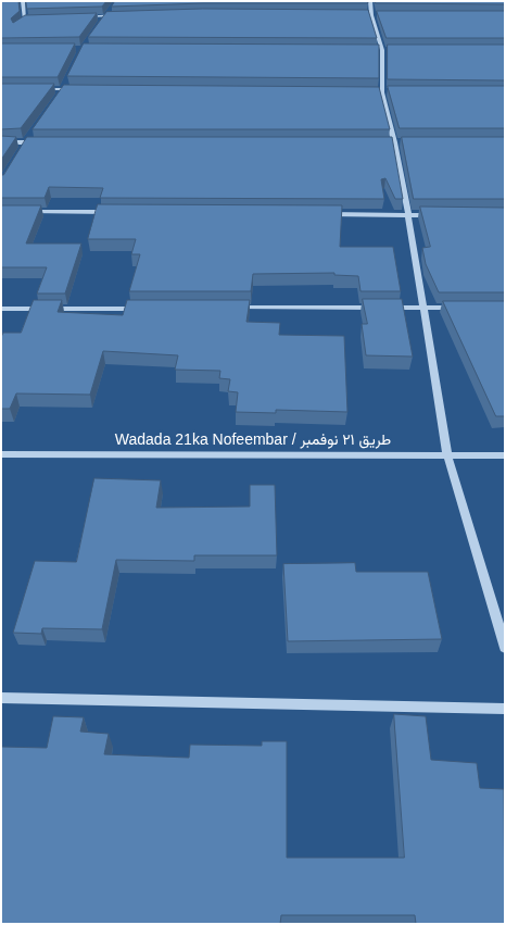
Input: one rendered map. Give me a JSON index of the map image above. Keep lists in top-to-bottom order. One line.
{"streets":{"street":["Wadada 21ka Nofeembar / طريق ٢١ نوفمبر"]}}
